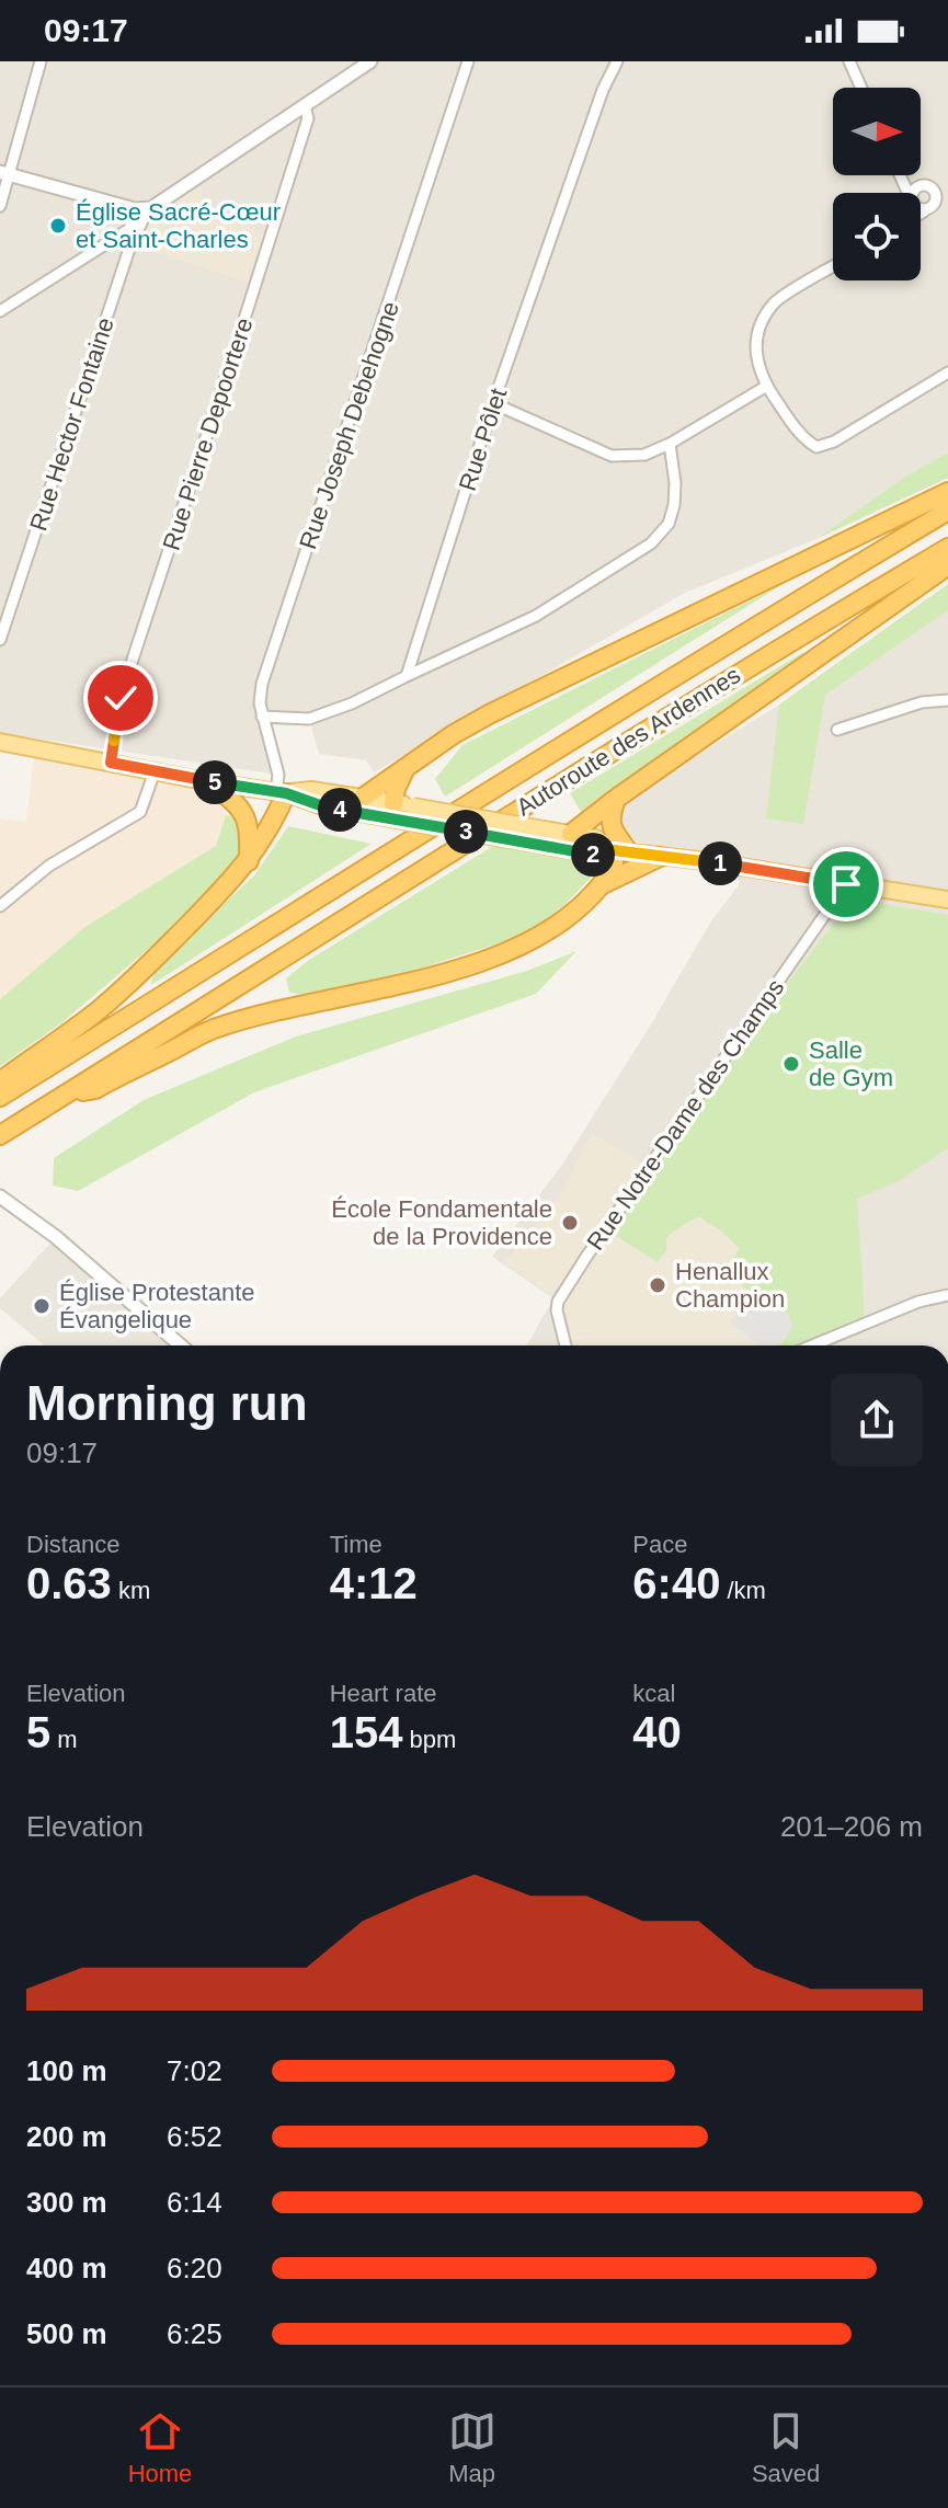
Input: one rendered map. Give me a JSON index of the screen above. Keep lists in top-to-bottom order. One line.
{"streets":{"highway":["Autoroute des Ardennes"],"street":["Rue Hector Fontaine","Rue Joseph Debehogne","Rue Pierre Depoortere","Rue Pôlet","Rue Notre-Dame des Champs"]},"places":["Église Sacré-Cœur et Saint-Charles","Salle de Gym","École Fondamentale de la Providence","Henallux Champion","Église Protestante Évangelique"],"north":"right","page":{"status":"09:17","pins":["5","4","3","2","1"],"heading":["Morning run","09:17"],"stats":[["Distance","0.63 km"],["Time","4:12"],["Pace","6:40 /km"],["Elevation","5 m"],["Heart rate","154 bpm"],["kcal","40"]],"chart":["Elevation","201–206 m"],"list":[{"name":"100 m","note":"7:02"},{"name":"200 m","note":"6:52"},{"name":"300 m","note":"6:14"},{"name":"400 m","note":"6:20"},{"name":"500 m","note":"6:25"}],"tabs":["Home","Map","Saved"]}}
